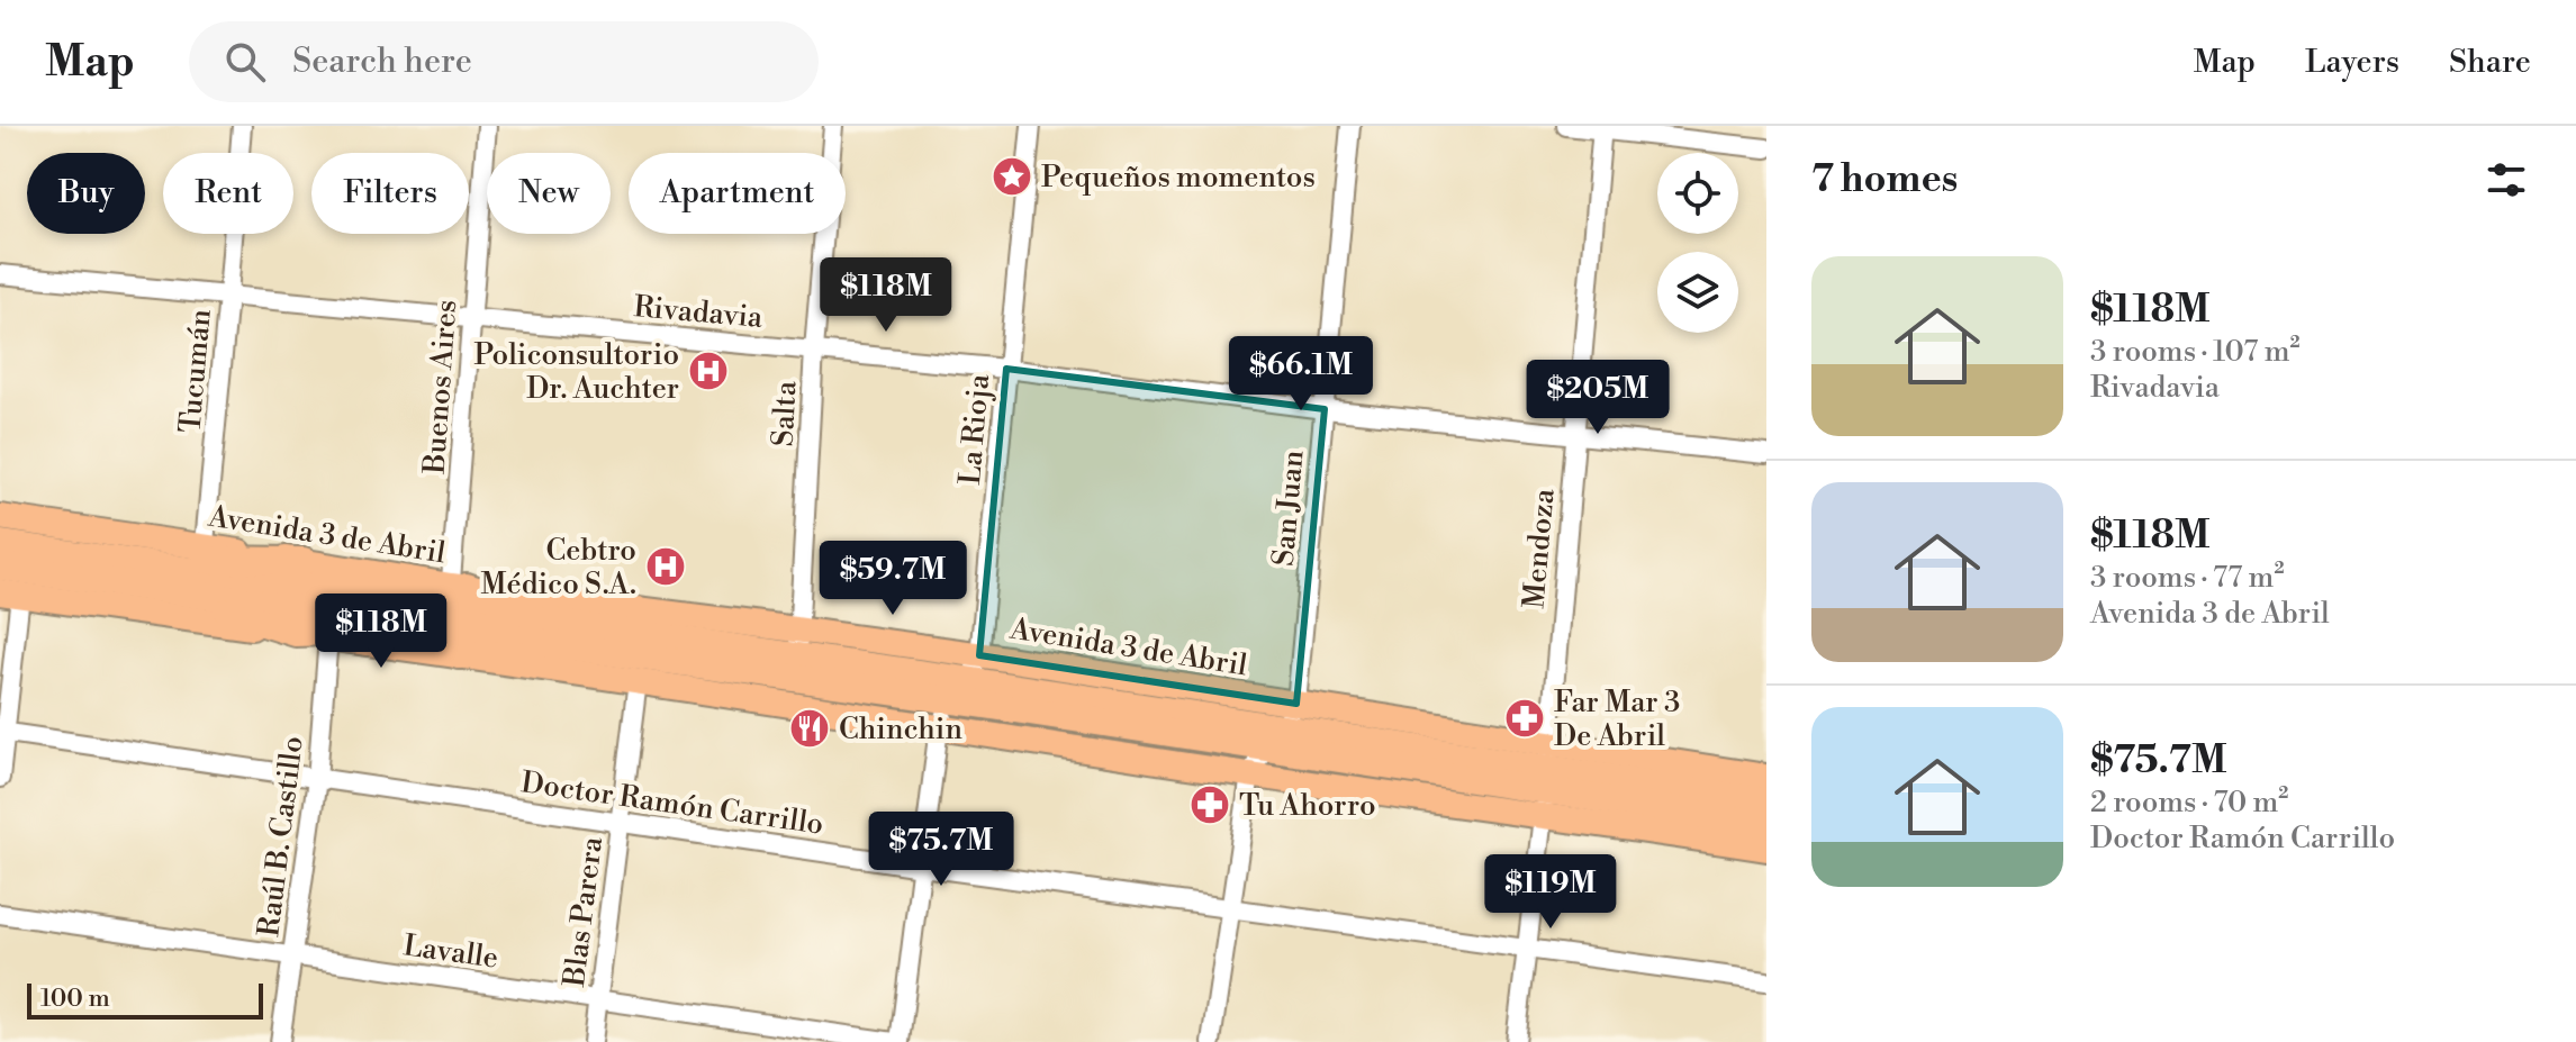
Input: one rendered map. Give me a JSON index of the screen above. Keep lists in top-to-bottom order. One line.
{"streets":{"highway":["Avenida 3 de Abril"],"street":["Rivadavia","Tucumán","Buenos Aires","Salta","La Rioja","San Juan","Mendoza","Doctor Ramón Carrillo","Raúl B. Castillo","Blas Parera","Lavalle"]},"crossings":[["Rivadavia","Tucumán"],["Rivadavia","Buenos Aires"],["Rivadavia","Salta"],["Rivadavia","La Rioja"],["Rivadavia","San Juan"],["Rivadavia","Mendoza"],["Tucumán","Avenida 3 de Abril"],["Buenos Aires","Avenida 3 de Abril"],["Salta","Avenida 3 de Abril"],["La Rioja","Avenida 3 de Abril"],["La Rioja","Doctor Ramón Carrillo"],["La Rioja","Lavalle"],["San Juan","Avenida 3 de Abril"],["Avenida 3 de Abril","Mendoza"],["Avenida 3 de Abril","Raúl B. Castillo"],["Avenida 3 de Abril","Blas Parera"],["Mendoza","Doctor Ramón Carrillo"],["Doctor Ramón Carrillo","Raúl B. Castillo"],["Doctor Ramón Carrillo","Blas Parera"],["Raúl B. Castillo","Lavalle"],["Blas Parera","Lavalle"]],"places":{"place":["Pequeños momentos"],"hospital":["Policonsultorio Dr. Auchter","Cebtro Médico S.A."],"pharmacy":["Far Mar 3 De Abril","Tu Ahorro"],"restaurant":["Chinchin"]},"scale_bar":"100 m","page":{"header":"Map","search":"Search here","nav":["Map","Layers","Share"],"heading":"7 homes","chip":["Buy","Rent","Filters","New","Apartment"],"list":[{"name":"$118M","note":"3 rooms · 107 m² · Rivadavia"},{"name":"$118M","note":"3 rooms · 77 m² · Avenida 3 de Abril"},{"name":"$75.7M","note":"2 rooms · 70 m² · Doctor Ramón Carrillo"}],"price":["$118M","$66.1M","$205M","$59.7M","$118M","$75.7M","$119M"],"scale":"100 m"}}
